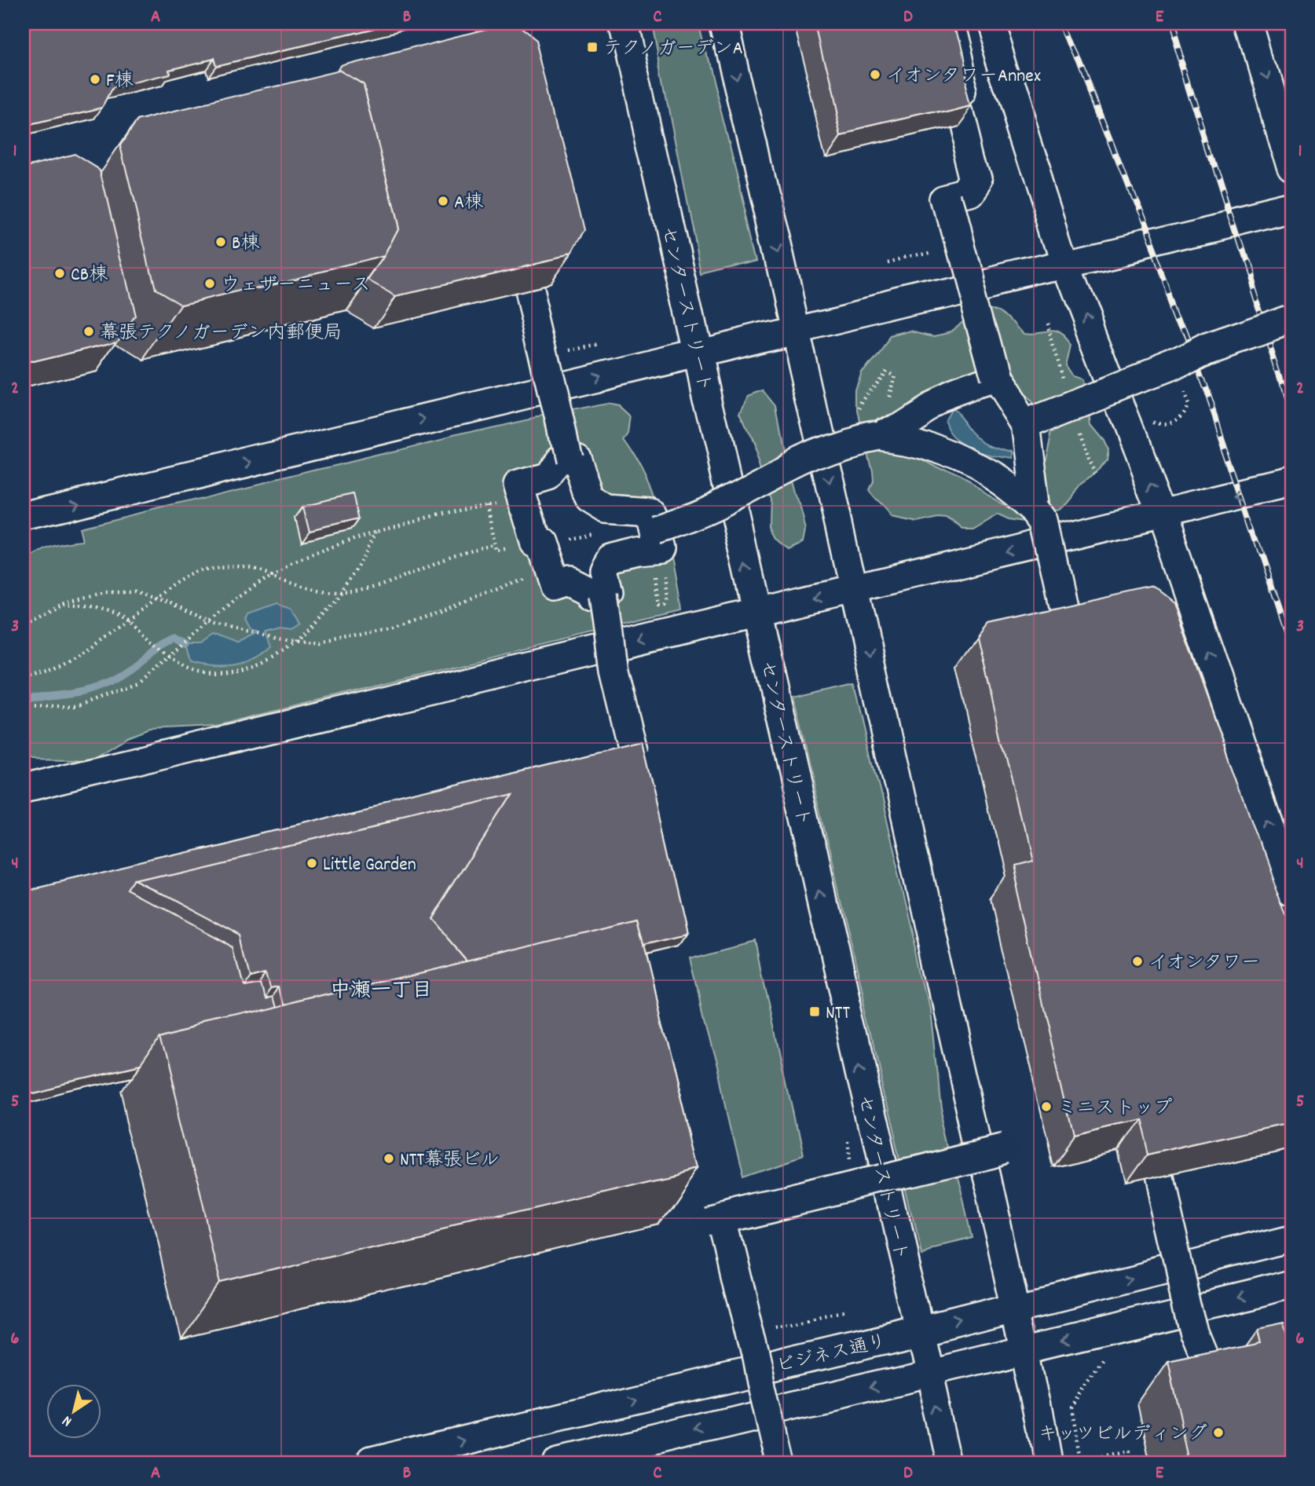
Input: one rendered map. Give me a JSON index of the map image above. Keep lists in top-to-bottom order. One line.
{"streets":{"street":["センターストリート","ビジネス通り"]},"crossings":[["センターストリート","ビジネス通り"]],"districts":["中瀬一丁目"],"places":{"transit":["テクノガーデンA","NTT"],"other":["イオンタワーAnnex","F棟","A棟","B棟","CB棟","ウェザーニュース","幕張テクノガーデン内郵便局","Little Garden","イオンタワー","ミニストップ","NTT幕張ビル","キッツビルディング"]},"north":"bottom left","grid":{"columns":["A","B","C","D","E"],"rows":["1","2","3","4","5","6"]}}
